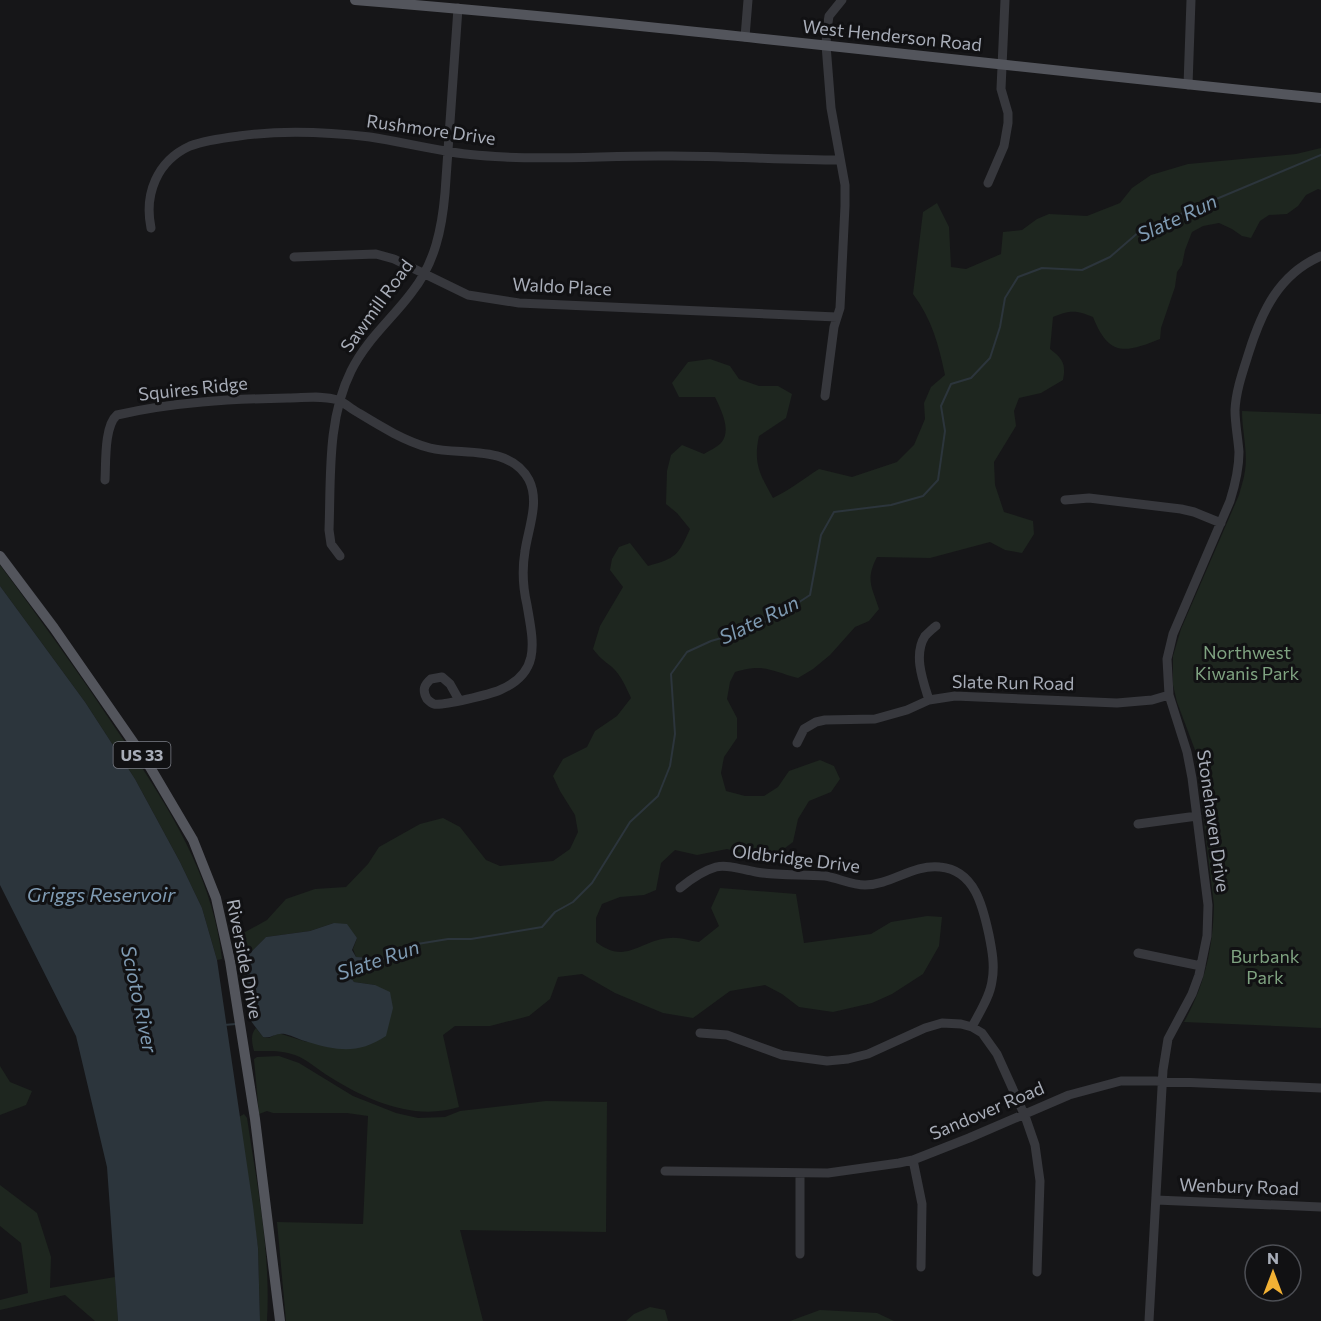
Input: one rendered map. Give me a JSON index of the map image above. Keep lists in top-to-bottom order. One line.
{"streets":{"main road":["West Henderson Road","US 33","Riverside Drive"],"street":["Rushmore Drive","Waldo Place","Sawmill Road","Squires Ridge","Slate Run Road","Stonehaven Drive","Oldbridge Drive","Sandover Road","Wenbury Road"]},"crossings":[["West Henderson Road","Sawmill Road"],["Rushmore Drive","Sawmill Road"],["Waldo Place","Sawmill Road"],["Sawmill Road","Squires Ridge"],["Slate Run Road","Stonehaven Drive"],["Stonehaven Drive","Sandover Road"],["Stonehaven Drive","Wenbury Road"]],"water":["Slate Run","Griggs Reservoir","Scioto River"],"parks":["Northwest Kiwanis Park","Burbank Park"],"north":"top"}
